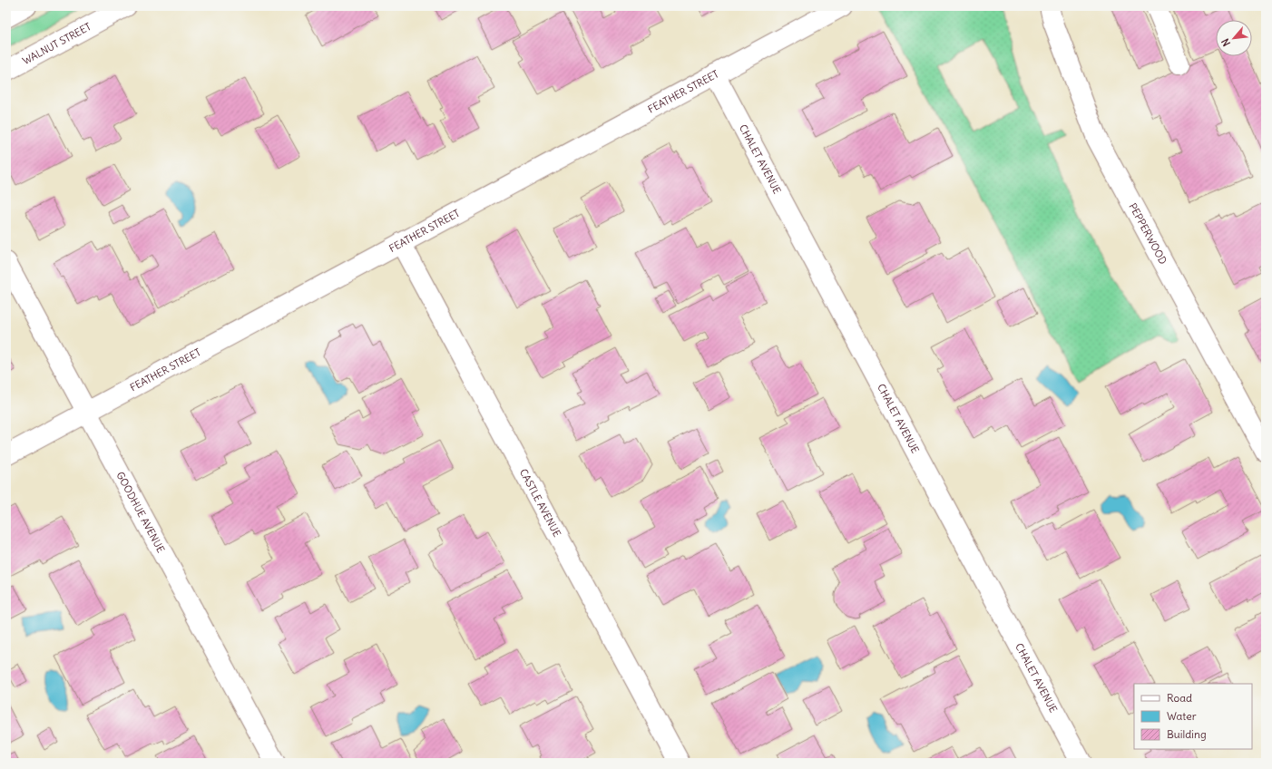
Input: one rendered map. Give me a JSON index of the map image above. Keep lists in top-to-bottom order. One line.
{"streets":{"street":["WALNUT STREET","FEATHER STREET","CHALET AVENUE","PEPPERWOOD","CASTLE AVENUE","GOODHUE AVENUE"]},"crossings":[["FEATHER STREET","CHALET AVENUE"],["FEATHER STREET","CASTLE AVENUE"],["FEATHER STREET","GOODHUE AVENUE"]],"legend":["Road","Water","Building"],"north":"bottom left"}
